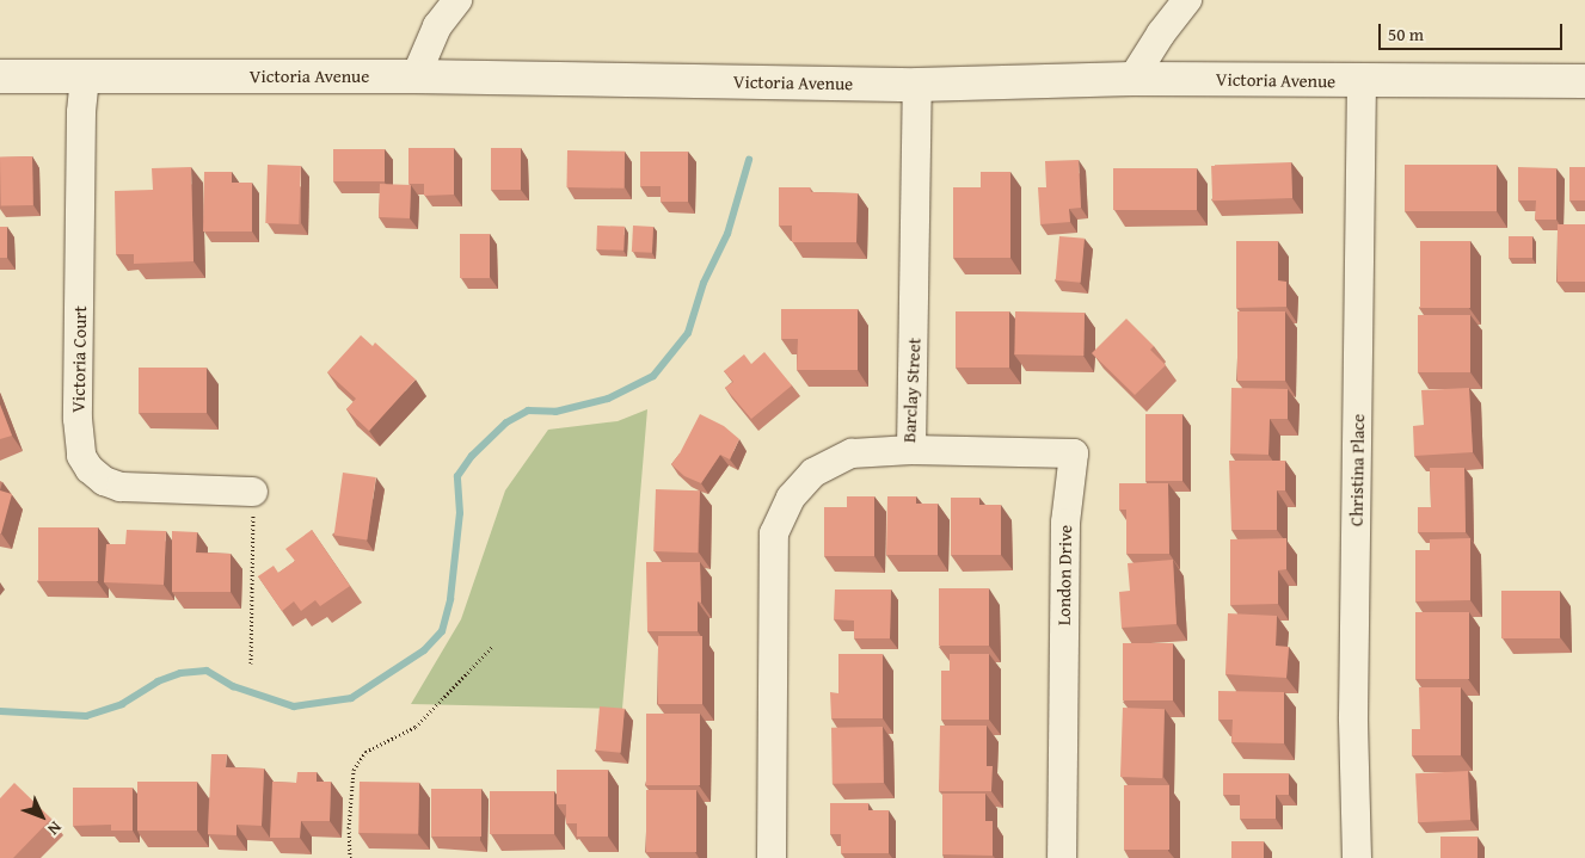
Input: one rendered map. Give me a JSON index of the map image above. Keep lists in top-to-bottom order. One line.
{"streets":{"street":["Victoria Avenue","Victoria Court","Barclay Street","Christina Place","London Drive"]},"crossings":[["Victoria Avenue","Victoria Court"],["Victoria Avenue","Barclay Street"],["Victoria Avenue","Christina Place"],["Barclay Street","London Drive"]],"scale_bar":"50 m","north":"bottom right"}
